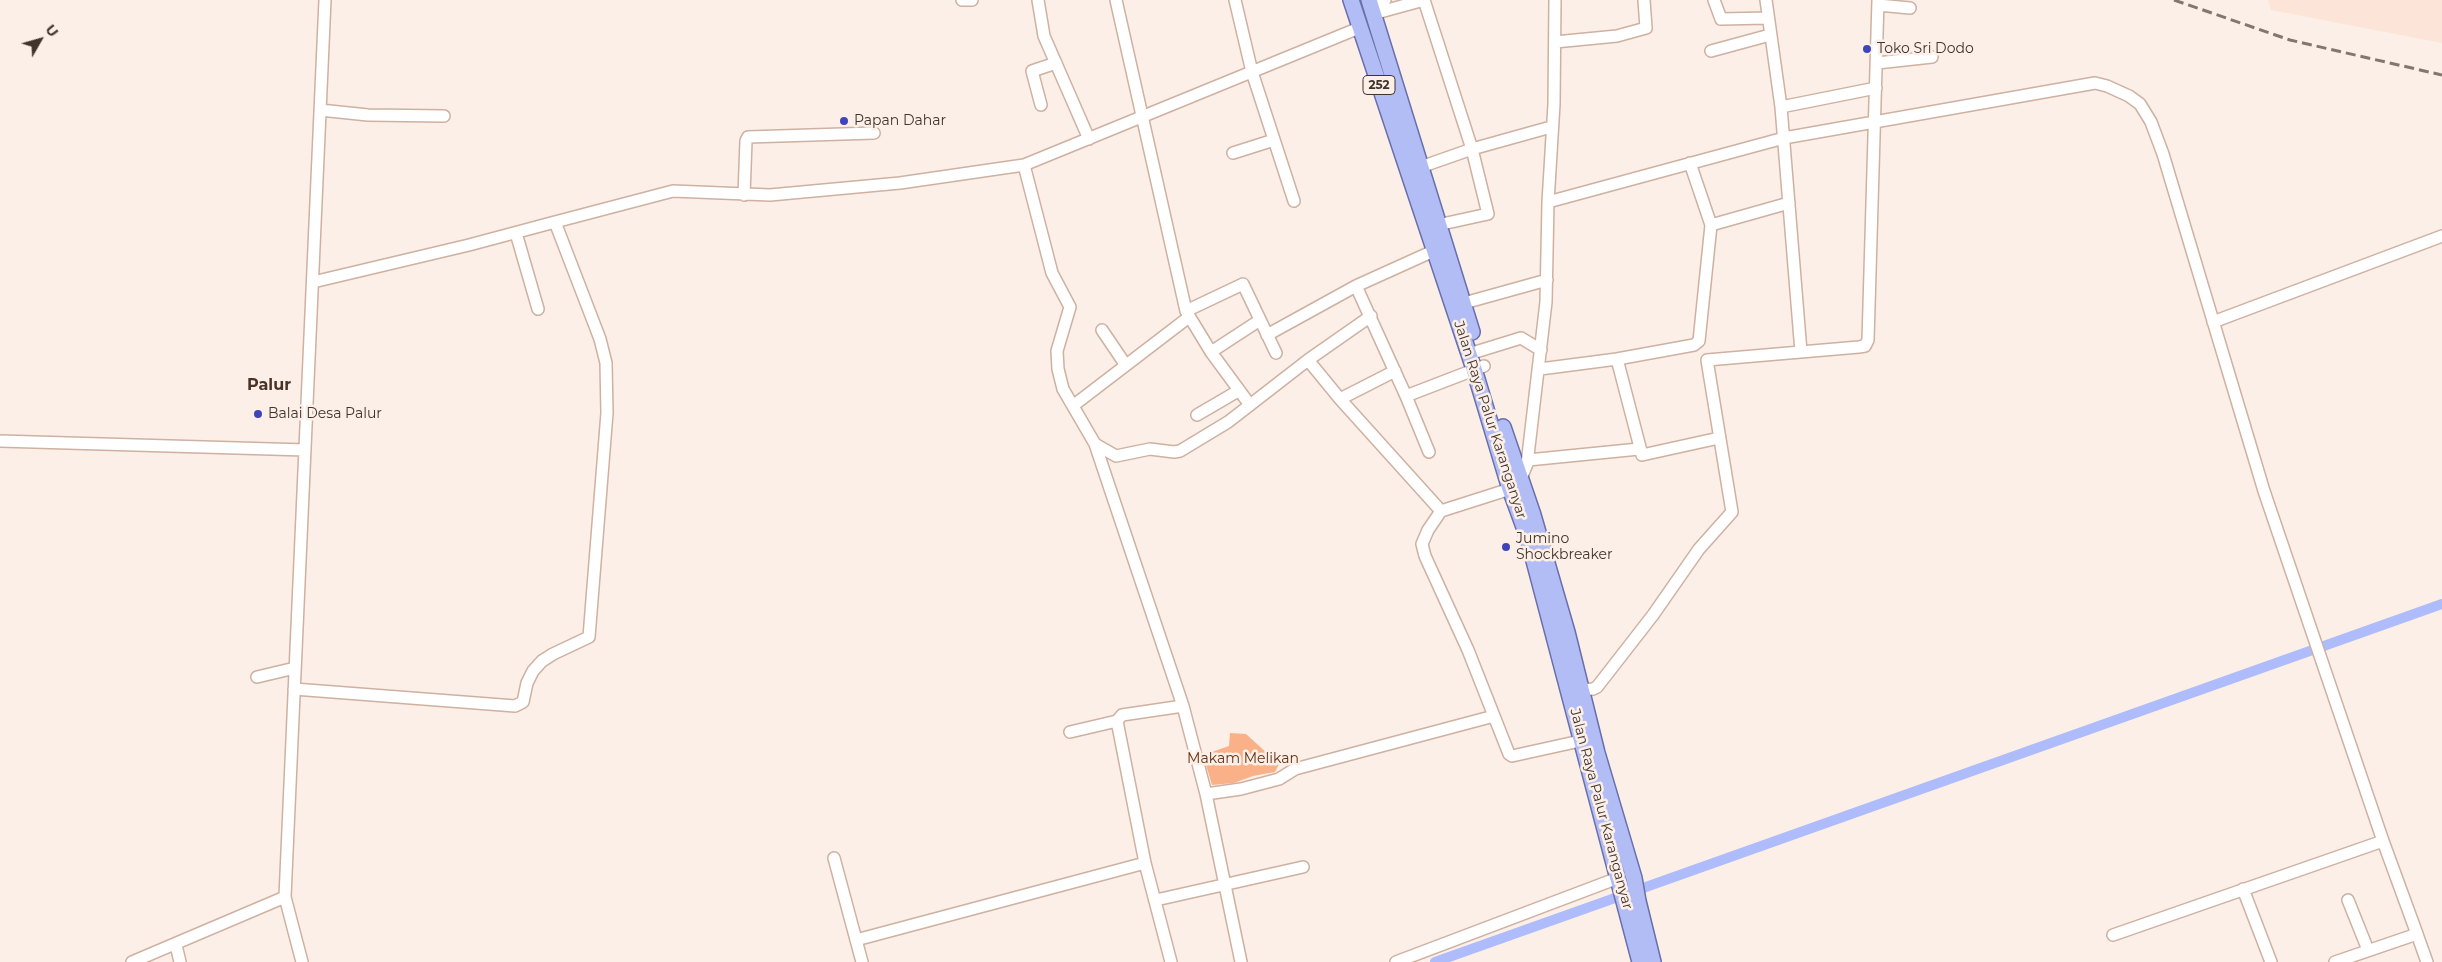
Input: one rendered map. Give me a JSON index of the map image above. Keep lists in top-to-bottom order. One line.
{"streets":{"main road":["252","Jalan Raya Palur Karanganyar"]},"districts":["Palur"],"parks":["Makam Melikan"],"places":["Toko Sri Dodo","Papan Dahar","Balai Desa Palur","Jumino Shockbreaker"],"north":"top right"}
